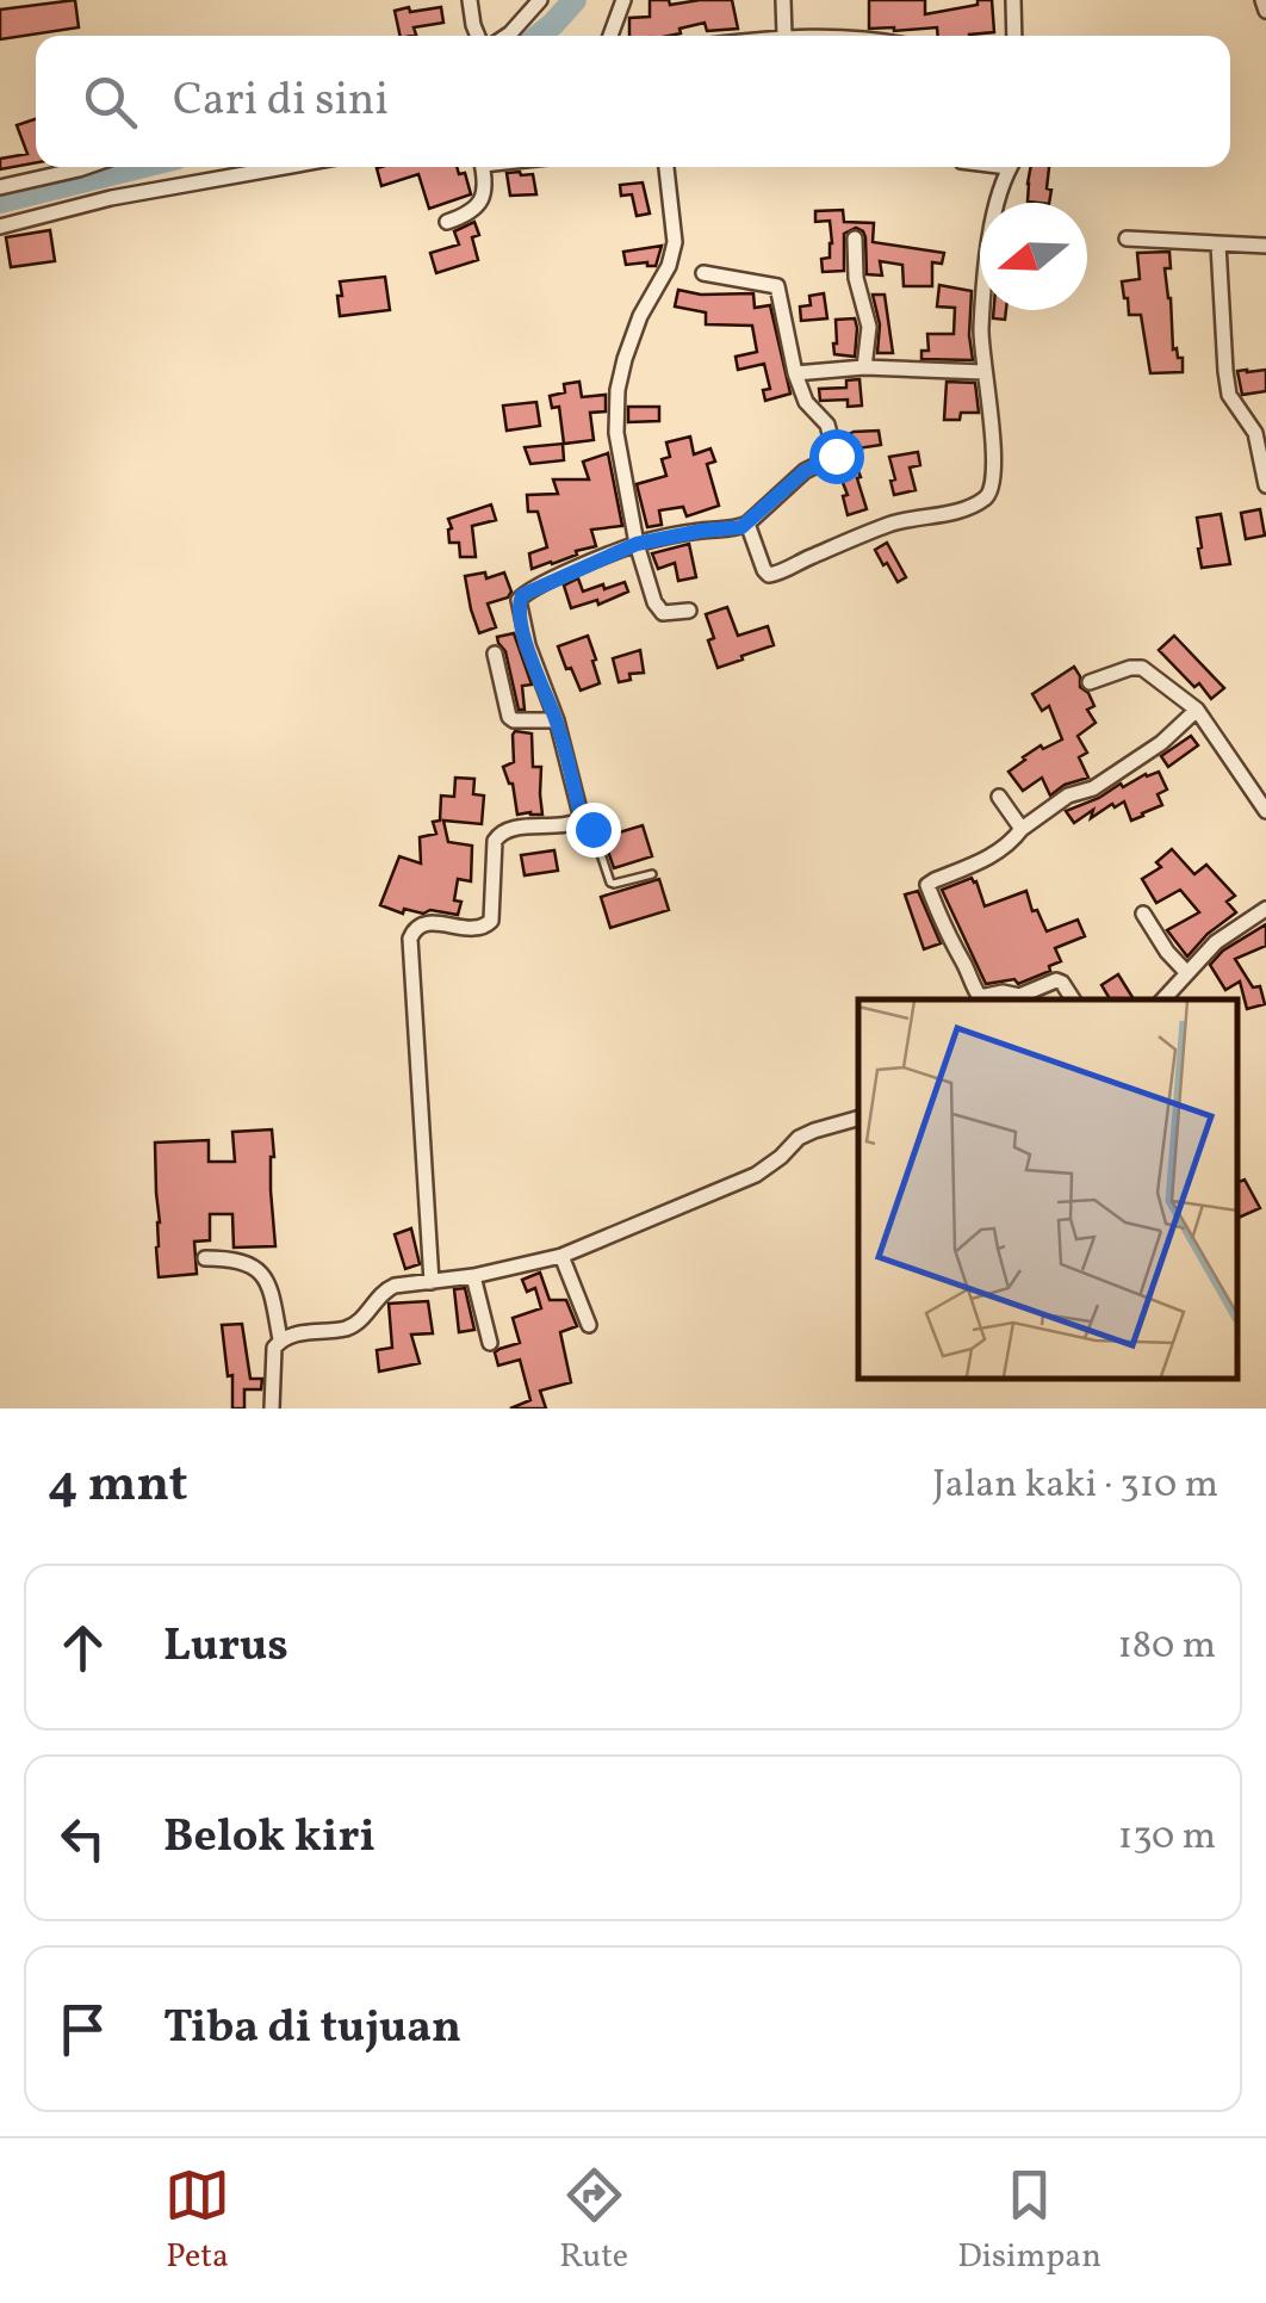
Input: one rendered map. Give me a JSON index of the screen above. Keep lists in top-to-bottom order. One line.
{"north":"left","page":{"search":"Cari di sini","heading":["4 mnt","Jalan kaki · 310 m"],"list":[["Lurus","180 m"],["Belok kiri","130 m"],"Tiba di tujuan"],"nav":["Peta","Rute","Disimpan"]}}
